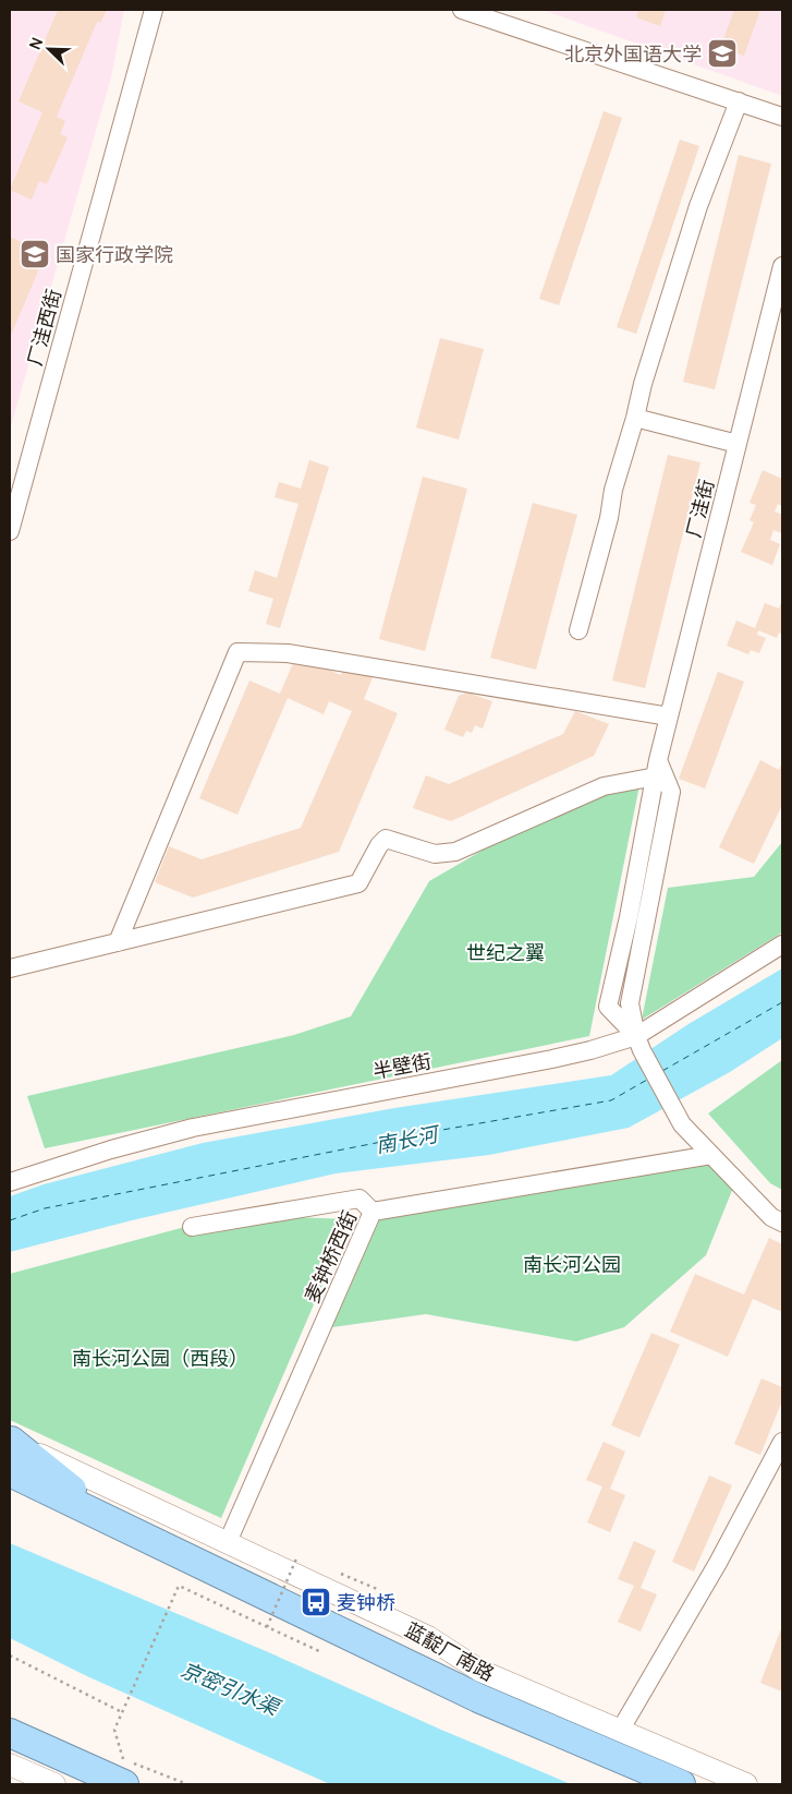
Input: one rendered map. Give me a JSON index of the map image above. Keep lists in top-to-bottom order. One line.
{"streets":{"highway":["蓝靛厂南路"],"street":["厂洼西街","厂洼街","半壁街","麦钟桥西街"]},"crossings":[["厂洼街","半壁街"],["麦钟桥西街","蓝靛厂南路"]],"water":["南长河","京密引水渠"],"parks":["世纪之翼","南长河公园","南长河公园（西段）"],"places":{"school or university":["北京外国语大学","国家行政学院"],"bus stop":["麦钟桥"]},"north":"top left"}
